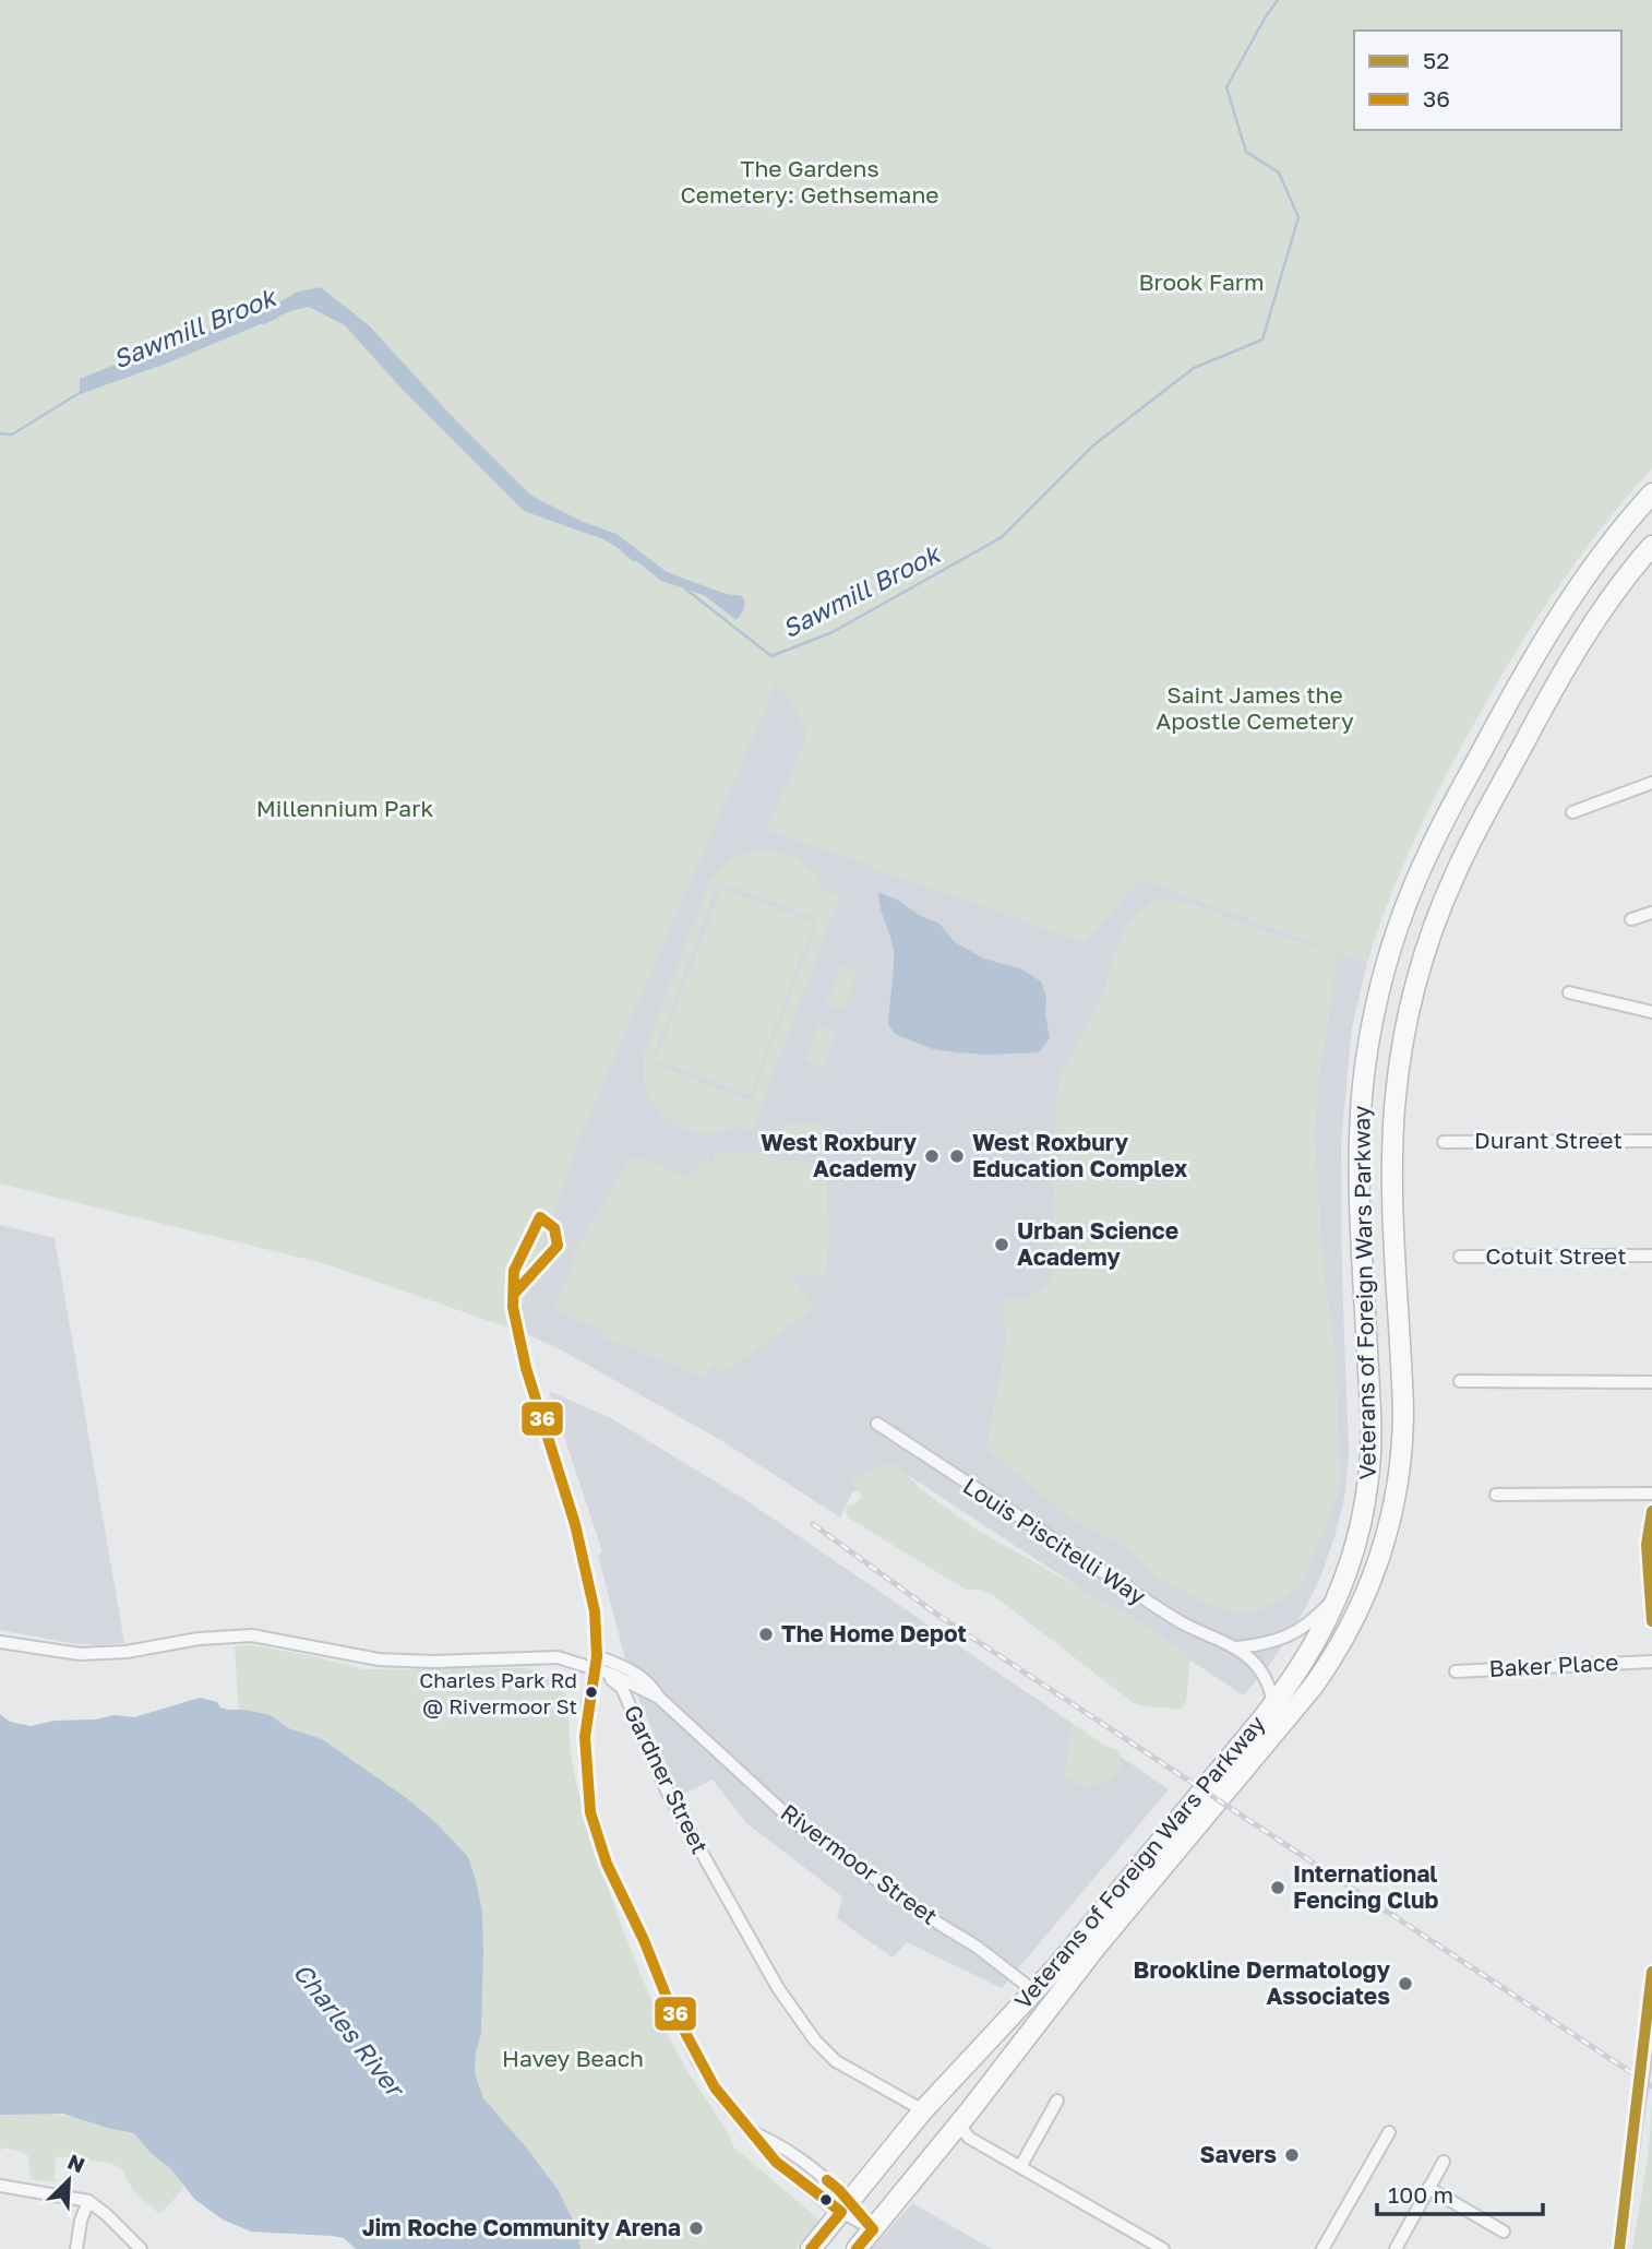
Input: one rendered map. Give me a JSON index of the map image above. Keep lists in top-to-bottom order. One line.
{"streets":{"highway":["Veterans of Foreign Wars Parkway"],"street":["Durant Street","Cotuit Street","Louis Piscitelli Way","Baker Place","Gardner Street","Rivermoor Street"]},"crossings":[["Veterans of Foreign Wars Parkway","Louis Piscitelli Way"],["Veterans of Foreign Wars Parkway","Gardner Street"],["Veterans of Foreign Wars Parkway","Rivermoor Street"],["Gardner Street","Rivermoor Street"]],"water":["Sawmill Brook","Charles River"],"parks":["The Gardens Cemetery: Gethsemane","Brook Farm","Saint James the Apostle Cemetery","Millennium Park","Havey Beach"],"places":["West Roxbury Academy","West Roxbury Education Complex","Urban Science Academy","The Home Depot","Charles Park Rd @ Rivermoor St","International Fencing Club","Brookline Dermatology Associates","Savers","Jim Roche Community Arena"],"lines":["transit line 36","transit line 52"],"legend":["52","36"],"scale_bar":"100 m","north":"top right"}
